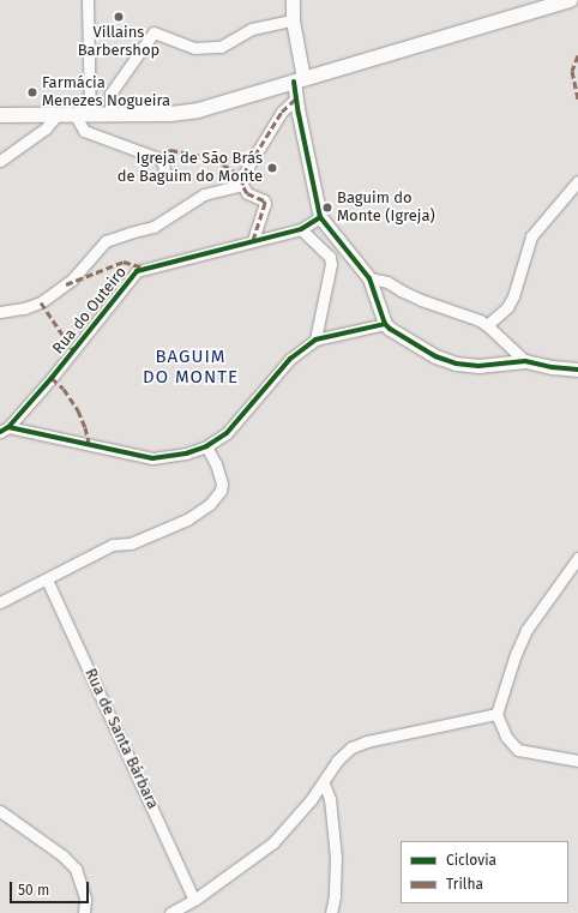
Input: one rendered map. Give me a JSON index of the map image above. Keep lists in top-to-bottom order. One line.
{"streets":{"street":["Rua do Outeiro","Rua de Santa Bárbara"]},"districts":["BAGUIM DO MONTE"],"places":["Villains Barbershop","Farmácia Menezes Nogueira","Igreja de São Brás de Baguim do Monte","Baguim do Monte (Igreja)"],"legend":["Ciclovia","Trilha"],"scale_bar":"50 m"}
